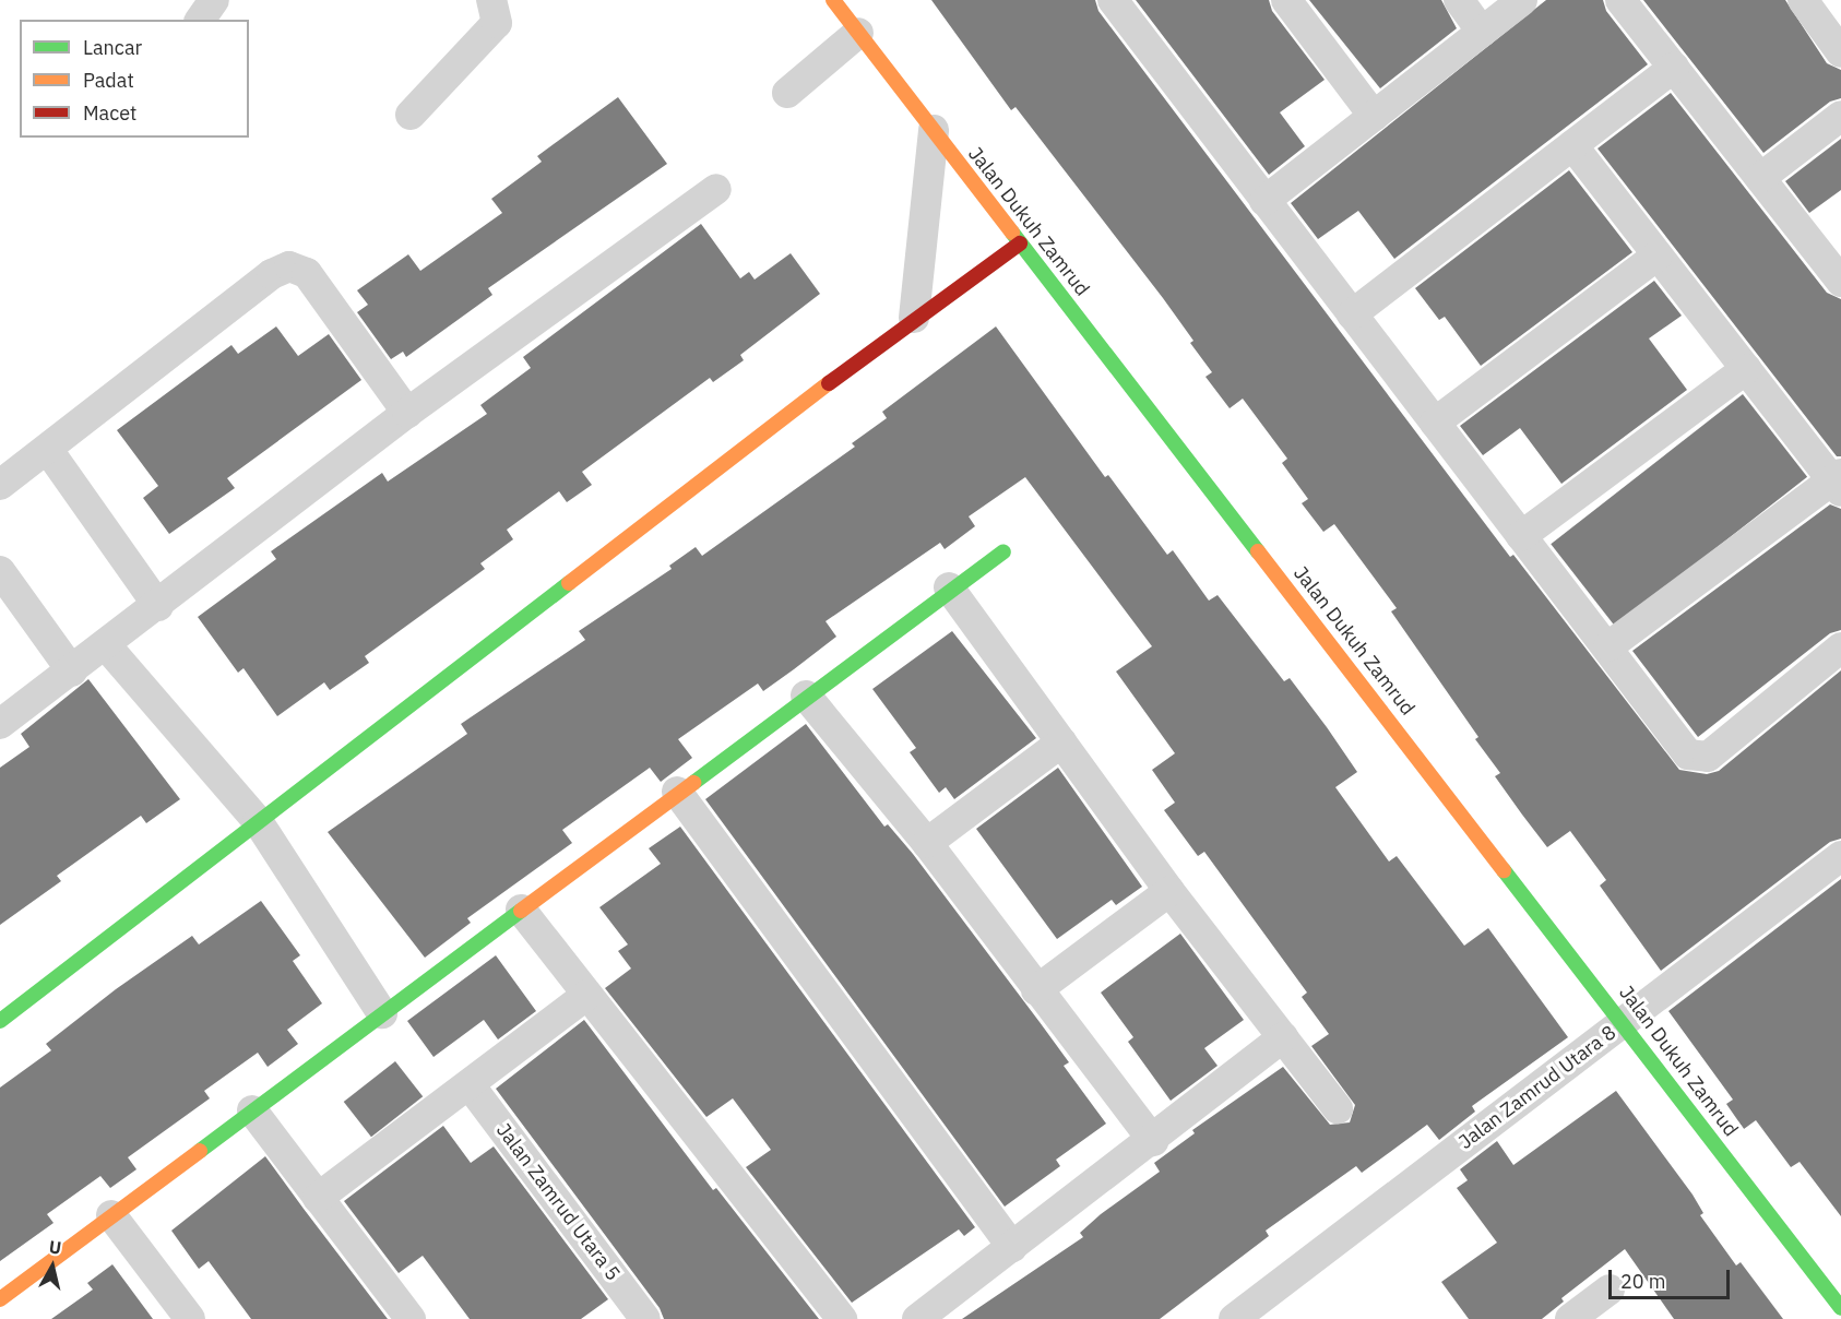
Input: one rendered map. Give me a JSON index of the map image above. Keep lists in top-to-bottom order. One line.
{"streets":{"street":["Jalan Dukuh Zamrud","Jalan Zamrud Utara 8","Jalan Zamrud Utara 5"]},"crossings":[["Jalan Dukuh Zamrud","Jalan Zamrud Utara 8"]],"legend":["Lancar","Padat","Macet"],"scale_bar":"20 m","north":"top"}
